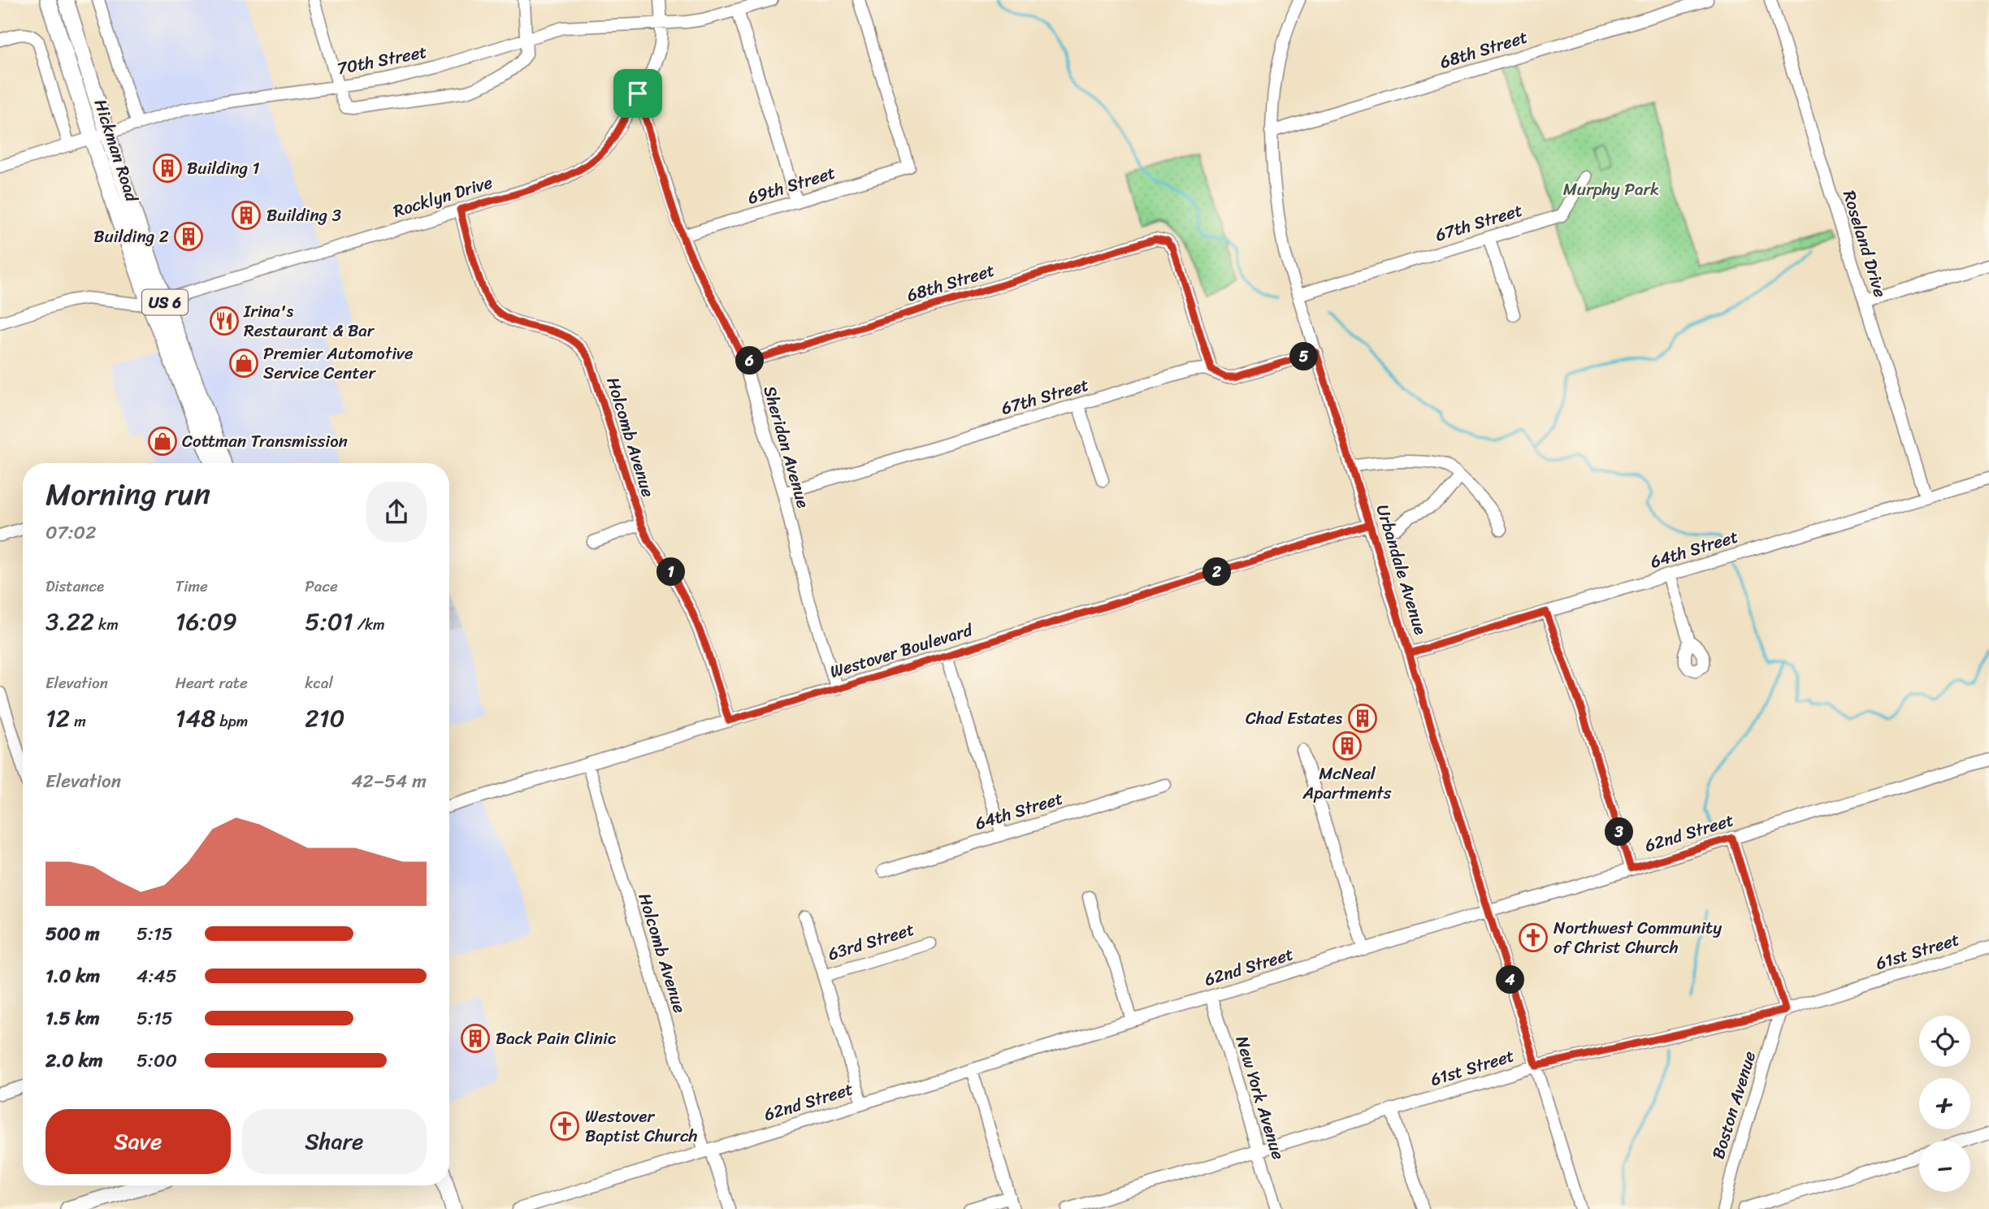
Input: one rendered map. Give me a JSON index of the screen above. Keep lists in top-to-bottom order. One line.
{"streets":{"main road":["Hickman Road","US 6"],"street":["68th Street","70th Street","69th Street","Rocklyn Drive","67th Street","Roseland Drive","Holcomb Avenue","Sheridan Avenue","64th Street","Urbandale Avenue","Westover Boulevard","62nd Street","63rd Street","61st Street","New York Avenue","Boston Avenue"]},"crossings":[["68th Street","67th Street"],["68th Street","Sheridan Avenue"],["68th Street","Urbandale Avenue"],["70th Street","Hickman Road"],["70th Street","Rocklyn Drive"],["Hickman Road","Rocklyn Drive"],["69th Street","Sheridan Avenue"],["Rocklyn Drive","Holcomb Avenue"],["Rocklyn Drive","Sheridan Avenue"],["67th Street","Sheridan Avenue"],["67th Street","Urbandale Avenue"],["Roseland Drive","64th Street"],["Holcomb Avenue","Westover Boulevard"],["Holcomb Avenue","62nd Street"],["Sheridan Avenue","Westover Boulevard"],["64th Street","Urbandale Avenue"],["Urbandale Avenue","Westover Boulevard"],["Urbandale Avenue","62nd Street"],["Urbandale Avenue","61st Street"],["62nd Street","New York Avenue"],["61st Street","New York Avenue"],["61st Street","Boston Avenue"]],"parks":["Murphy Park"],"places":{"building":["Building 1","Building 3","Building 2","Chad Estates","McNeal Apartments","Back Pain Clinic"],"restaurant":["Irina's Restaurant & Bar"],"shop":["Premier Automotive Service Center","Cottman Transmission"],"church":["Northwest Community of Christ Church","Westover Baptist Church"]},"page":{"pins":["5","6","1","2","3","4"],"heading":["Morning run","07:02"],"stats":[["Distance","3.22 km"],["Time","16:09"],["Pace","5:01 /km"],["Elevation","12 m"],["Heart rate","148 bpm"],["kcal","210"]],"chart":["Elevation","42–54 m"],"list":[{"name":"500 m","note":"5:15"},{"name":"1.0 km","note":"4:45"},{"name":"1.5 km","note":"5:15"},{"name":"2.0 km","note":"5:00"}],"map_buttons":["+","−"],"buttons":["Save","Share"]}}
